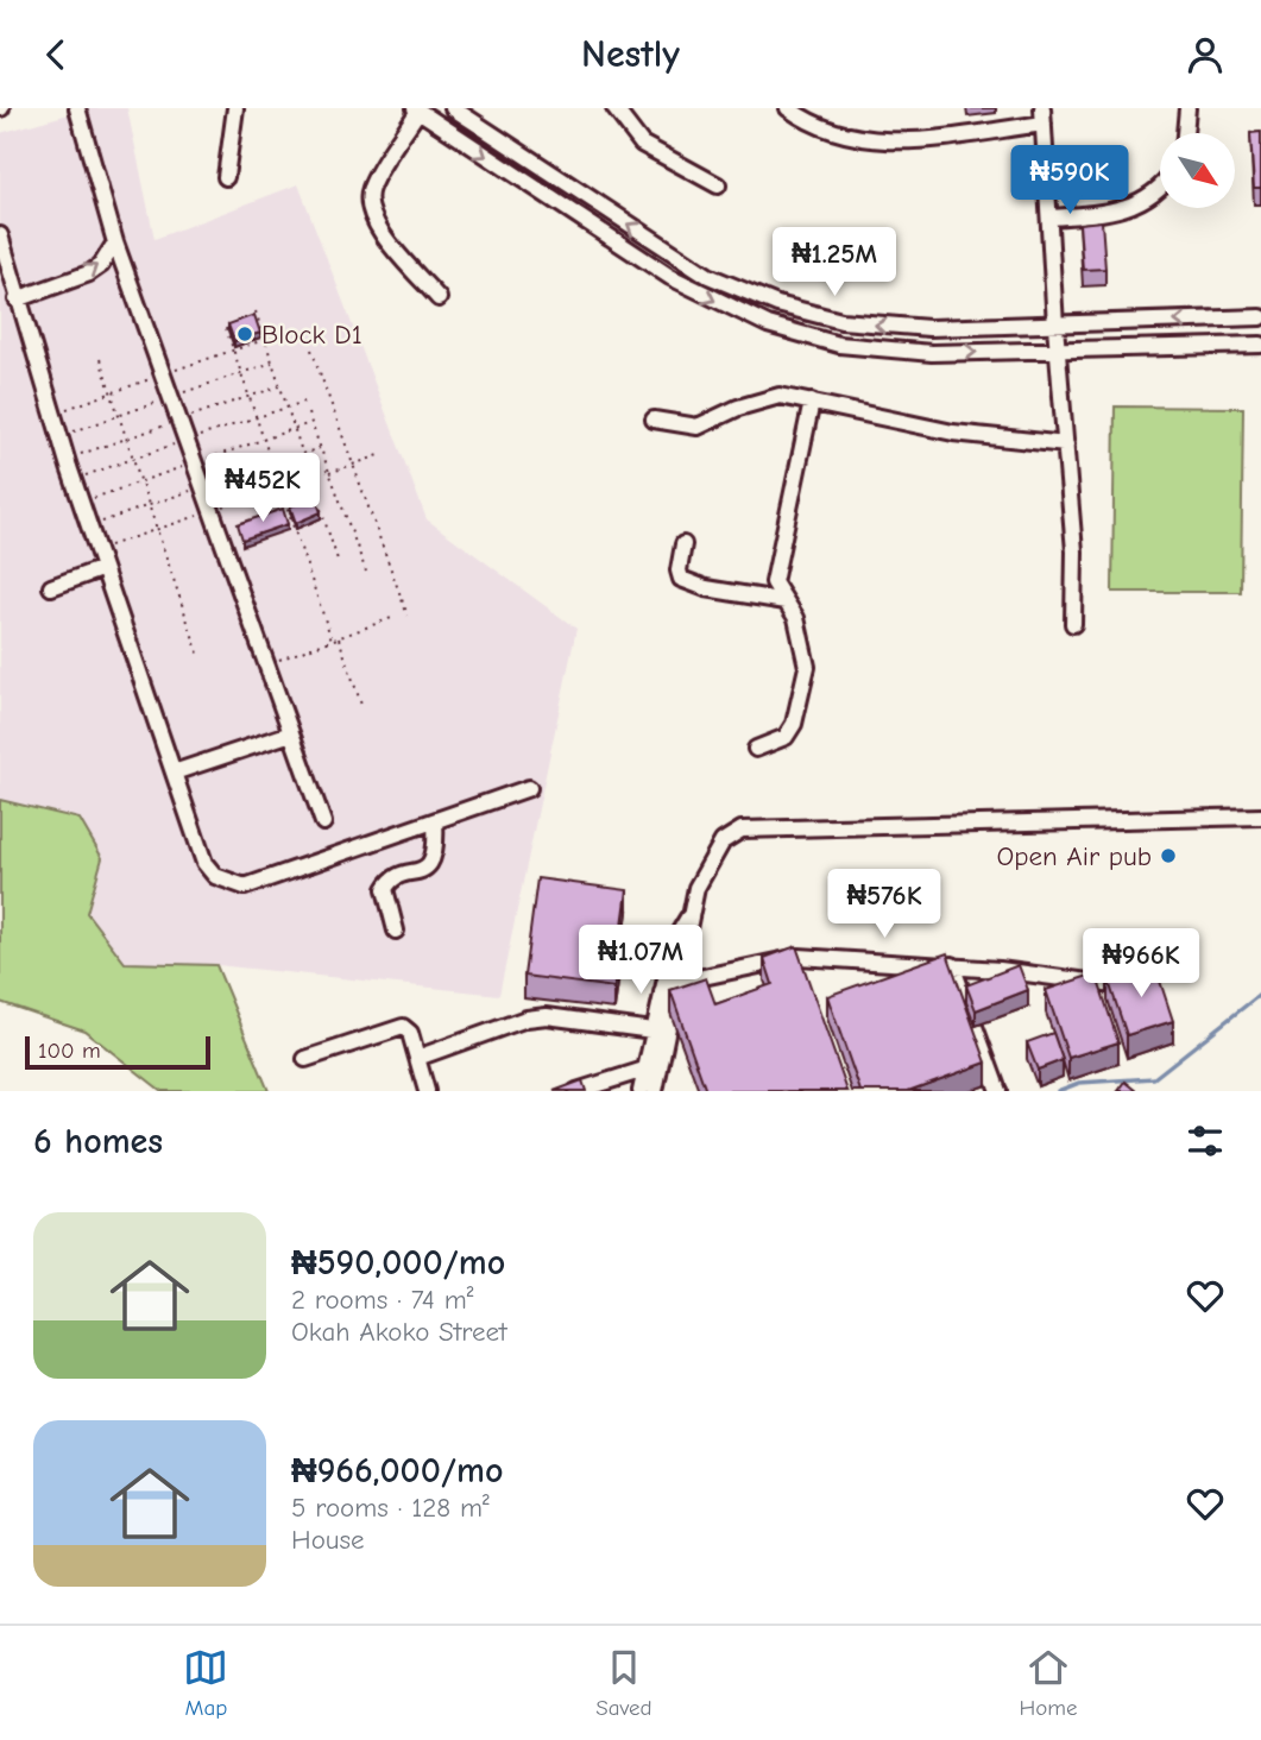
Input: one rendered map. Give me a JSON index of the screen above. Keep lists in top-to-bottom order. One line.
{"places":["Block D1","Open Air pub"],"scale_bar":"100 m","north":"bottom right","page":{"header":"Nestly","price":["₦590K","₦1.25M","₦452K","₦576K","₦1.07M","₦966K"],"scale":"100 m","heading":"6 homes","list":[{"name":"₦590,000/mo","note":"2 rooms · 74 m² · Okah Akoko Street"},{"name":"₦966,000/mo","note":"5 rooms · 128 m² · House"}],"tabs":["Map","Saved","Home"]}}
